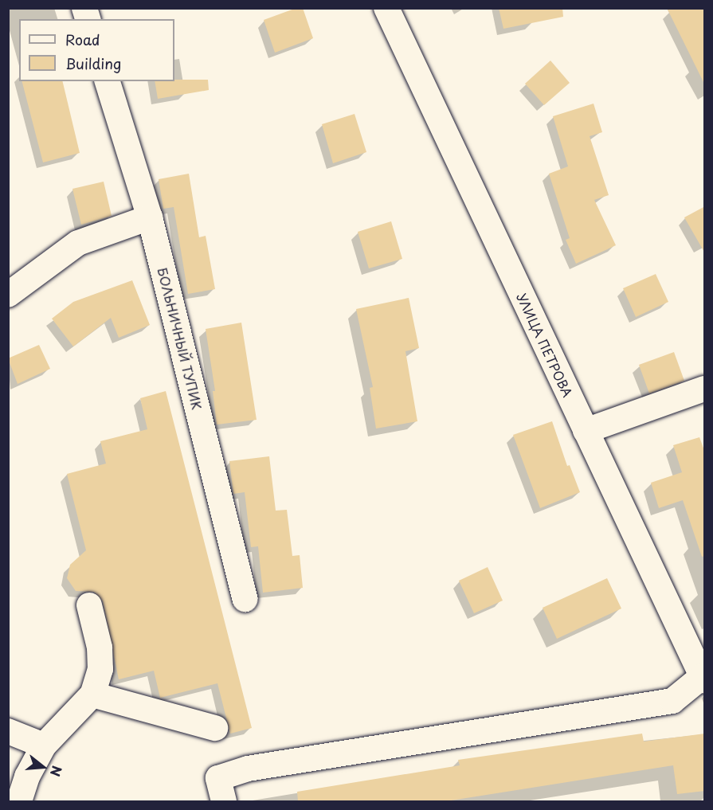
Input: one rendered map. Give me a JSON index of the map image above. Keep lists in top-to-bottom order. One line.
{"streets":{"street":["БОЛЬНИЧНЫЙ ТУПИК","УЛИЦА ПЕТРОВА"]},"legend":["Road","Building"],"north":"right"}
